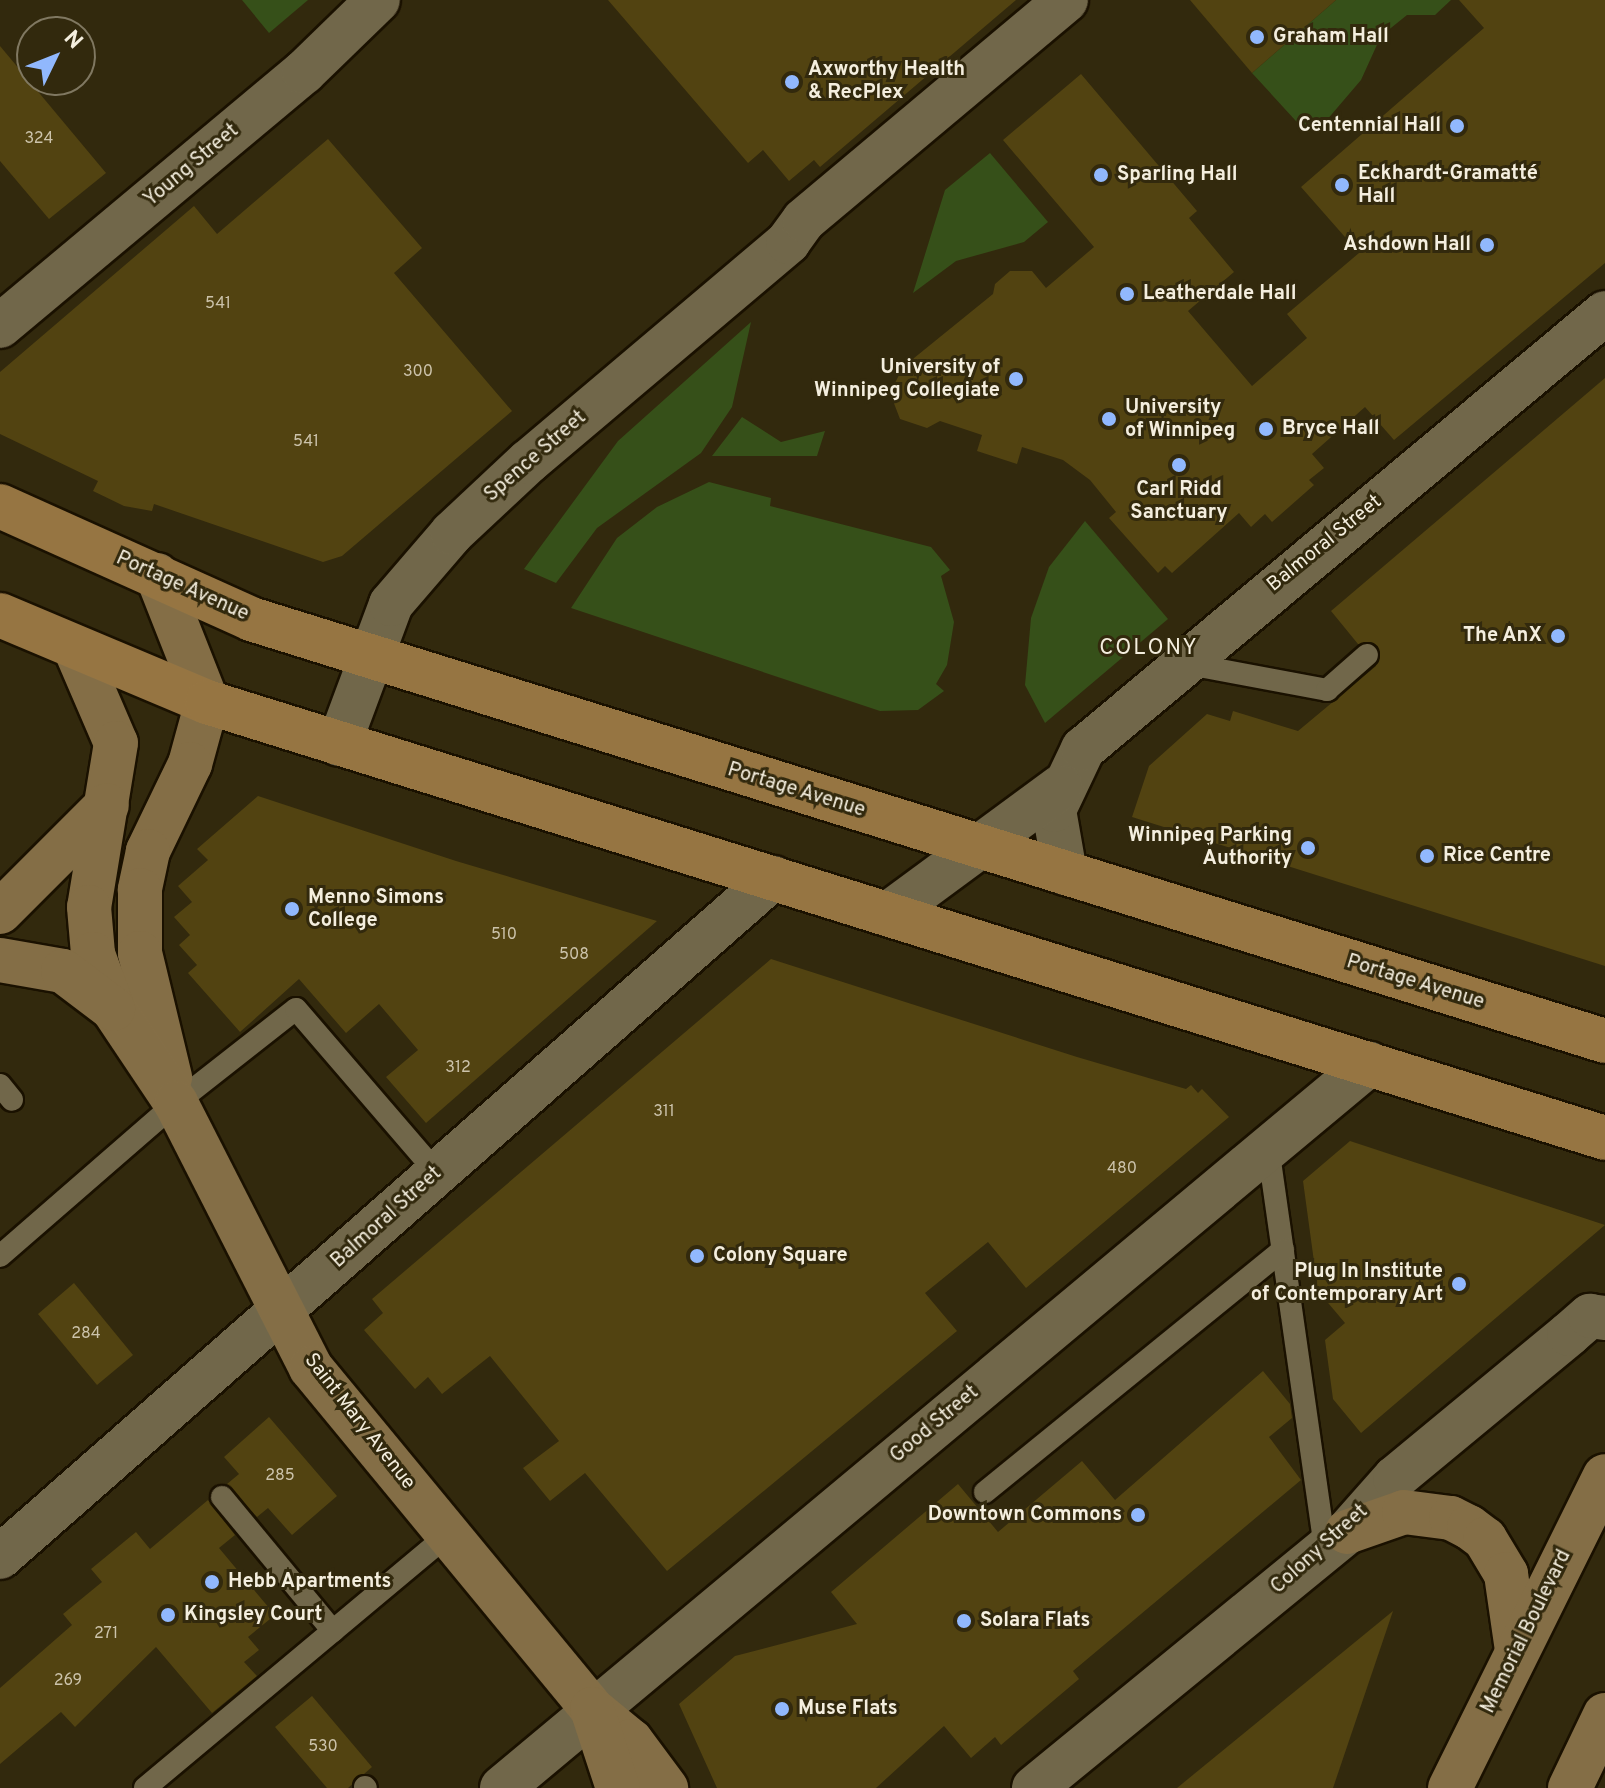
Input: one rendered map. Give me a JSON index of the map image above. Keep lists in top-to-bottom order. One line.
{"streets":{"main road":["Portage Avenue","Saint Mary Avenue","Memorial Boulevard"],"street":["Young Street","Spence Street","Balmoral Street","Good Street","Colony Street"]},"crossings":[["Spence Street","Portage Avenue"],["Balmoral Street","Portage Avenue"],["Balmoral Street","Saint Mary Avenue"],["Saint Mary Avenue","Good Street"]],"districts":["COLONY"],"places":["Graham Hall","Axworthy Health & RecPlex","Centennial Hall","Sparling Hall","Eckhardt-Gramatté Hall","Ashdown Hall","Leatherdale Hall","University of Winnipeg Collegiate","University of Winnipeg","Bryce Hall","Carl Ridd Sanctuary","The AnX","Winnipeg Parking Authority","Rice Centre","Menno Simons College","Colony Square","Plug In Institute of Contemporary Art","Downtown Commons","Hebb Apartments","Kingsley Court","Solara Flats","Muse Flats"],"house_numbers":["324","541","300","541","510","508","312","311","480","284","285","271","269","530"],"north":"top right"}
